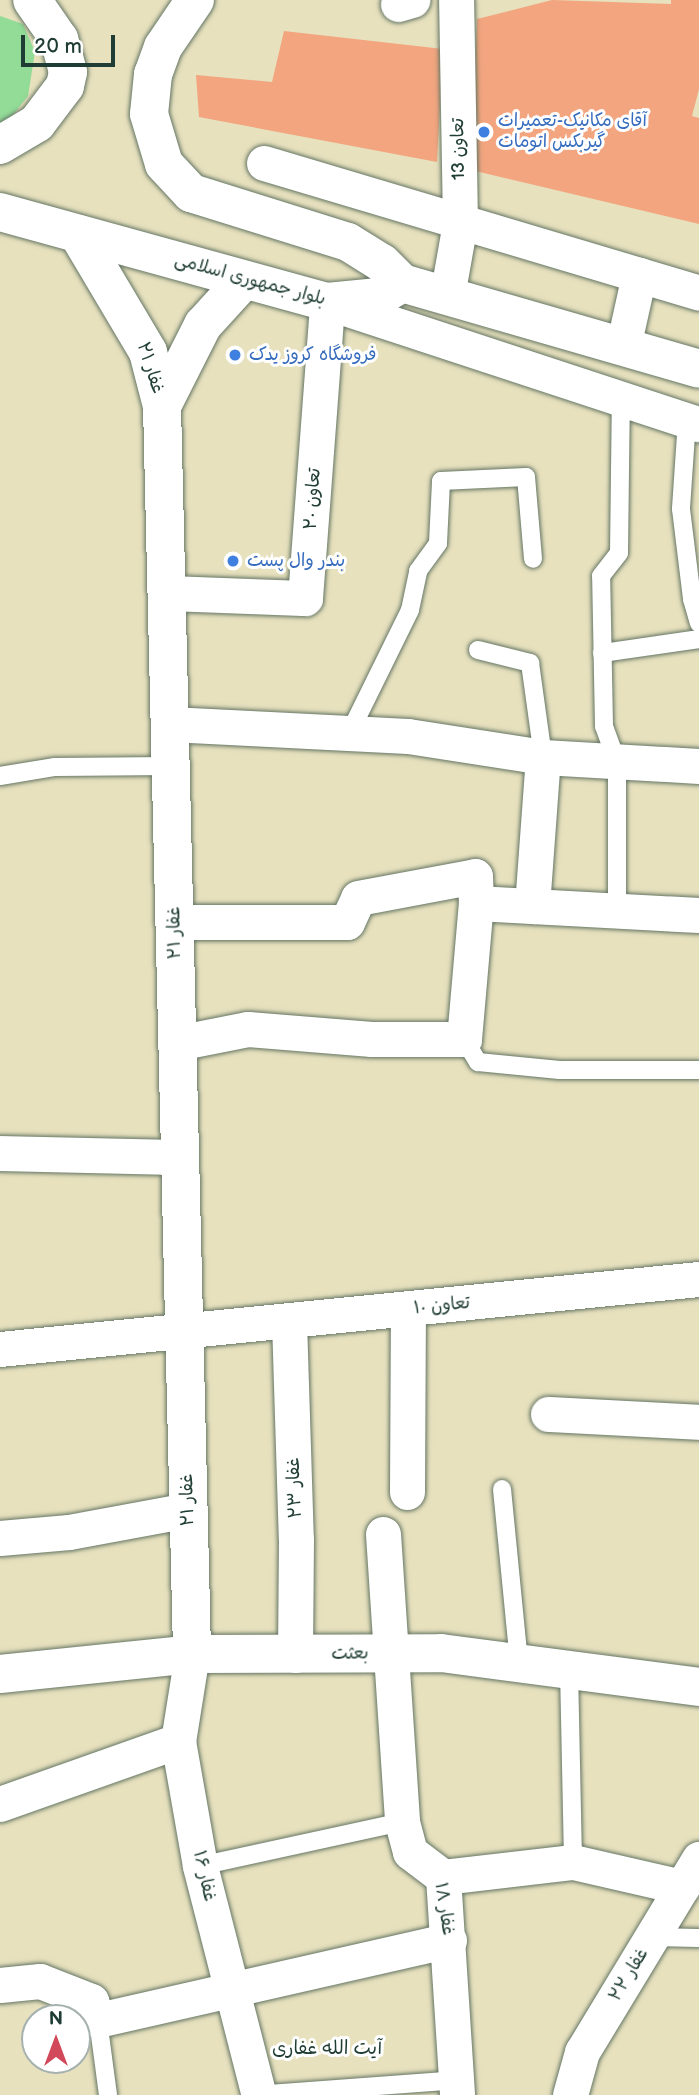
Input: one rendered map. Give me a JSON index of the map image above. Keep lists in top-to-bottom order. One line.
{"streets":{"street":["تعاون 13","بلوار جمهوری اسلامی","غفار ۲۱","تعاون ۲۰","تعاون ۱۰","غفار ۲۳","بعثت","غفار ۱۶","غفار ۱۸","غفار ۲۲"]},"crossings":[["بلوار جمهوری اسلامی","غفار ۲۱"],["بلوار جمهوری اسلامی","تعاون ۲۰"],["غفار ۲۱","تعاون ۲۰"],["غفار ۲۱","تعاون ۱۰"],["غفار ۲۱","بعثت"],["غفار ۲۱","غفار ۱۶"],["تعاون ۱۰","غفار ۲۳"],["غفار ۲۳","بعثت"],["بعثت","غفار ۱۶"],["بعثت","غفار ۱۸"]],"districts":["آیت الله غفاری"],"places":["آقای مکانیک-تعمیرات گیربکس اتومات","فروشگاه کروز یدک","بندر وال پست"],"scale_bar":"20 m","north":"top"}
